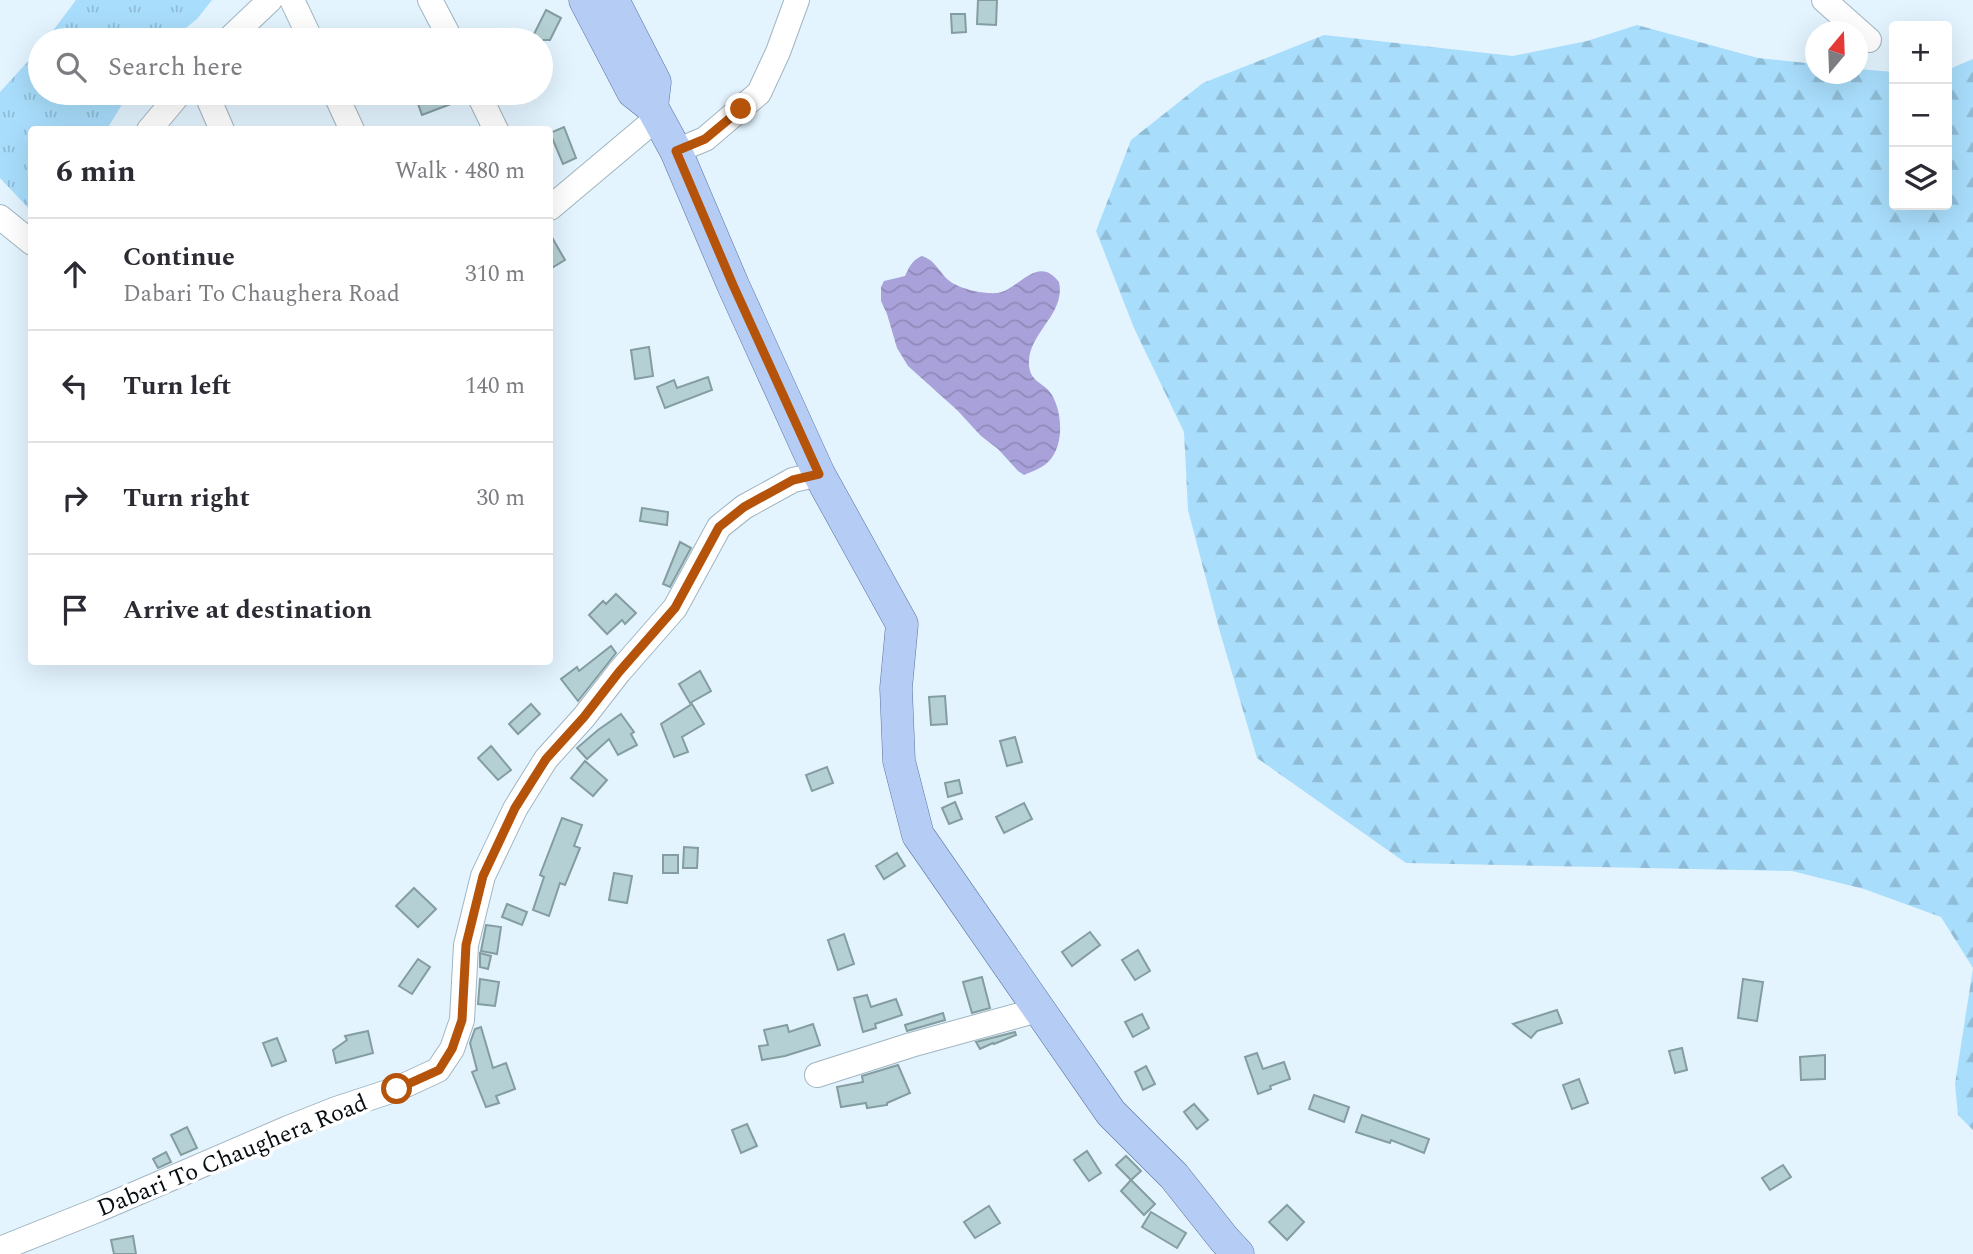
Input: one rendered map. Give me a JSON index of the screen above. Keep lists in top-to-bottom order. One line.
{"streets":{"street":["Dabari To Chaughera Road"]},"north":"top","page":{"map_buttons":["+","−"],"search":"Search here","heading":["6 min","Walk · 480 m"],"list":[["Continue","Dabari To Chaughera Road","310 m"],["Turn left","140 m"],["Turn right","30 m"],"Arrive at destination"]}}
